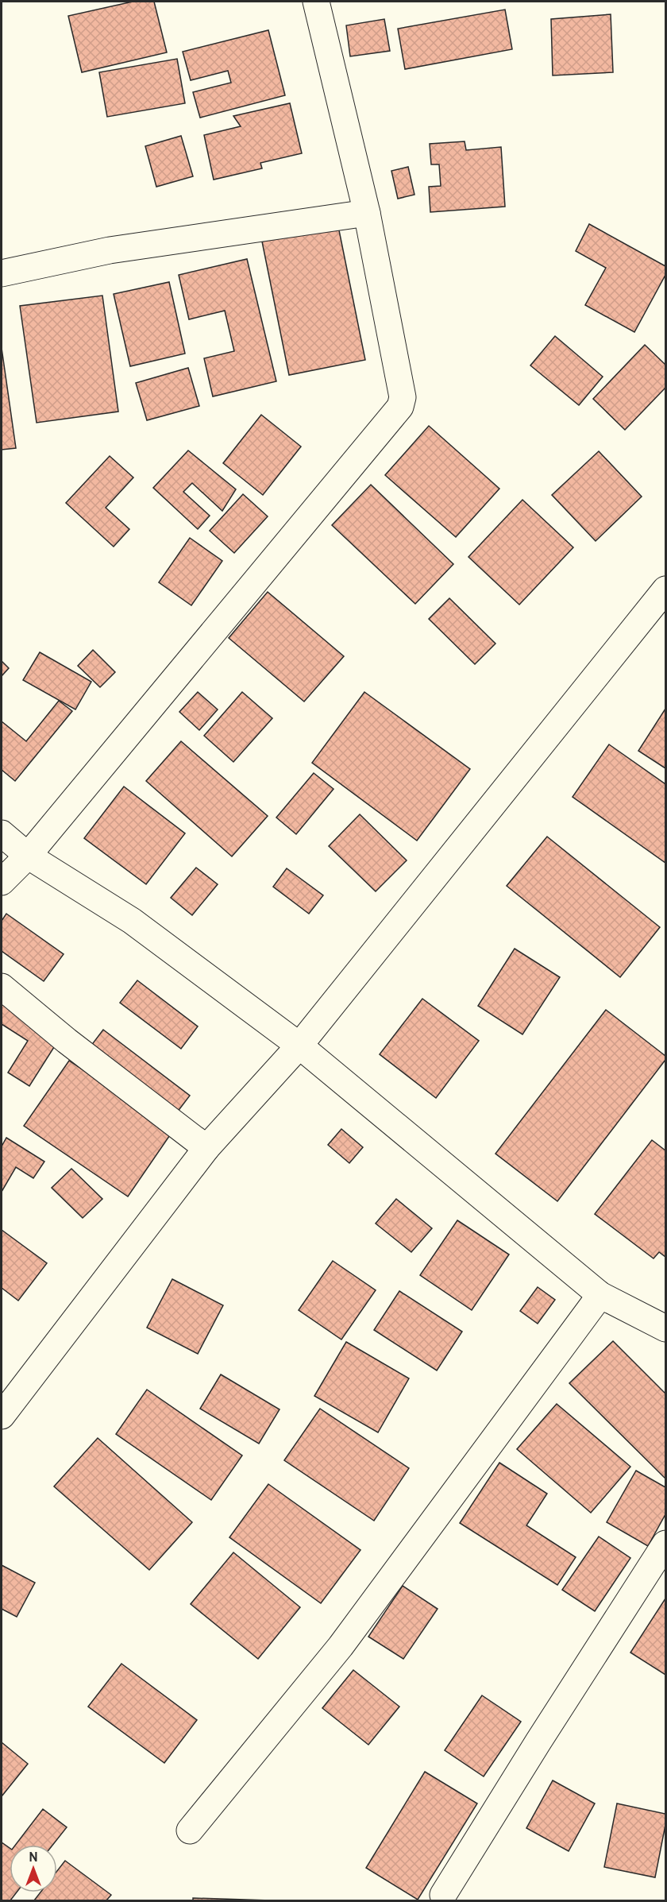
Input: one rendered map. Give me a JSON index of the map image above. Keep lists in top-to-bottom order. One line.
{"north":"top"}
